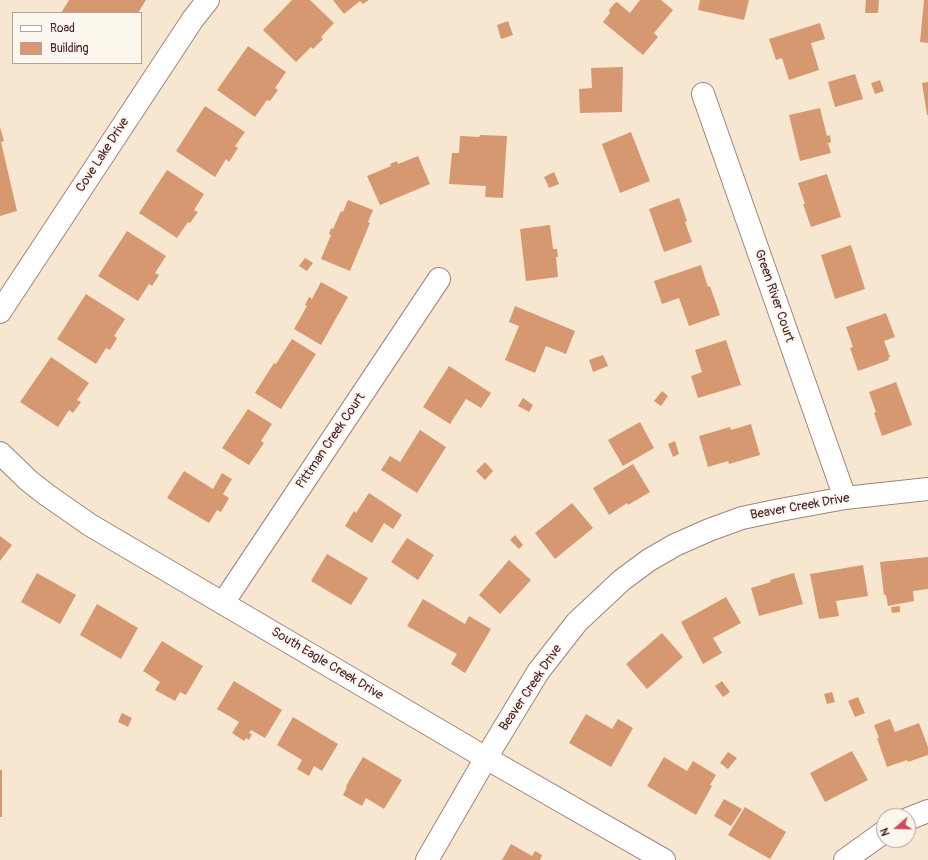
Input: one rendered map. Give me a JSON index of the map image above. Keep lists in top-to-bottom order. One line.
{"streets":{"street":["Cove Lake Drive","Green River Court","Pittman Creek Court","Beaver Creek Drive","South Eagle Creek Drive"]},"crossings":[["Green River Court","Beaver Creek Drive"],["Pittman Creek Court","South Eagle Creek Drive"],["Beaver Creek Drive","South Eagle Creek Drive"]],"legend":["Road","Building"],"north":"left"}
